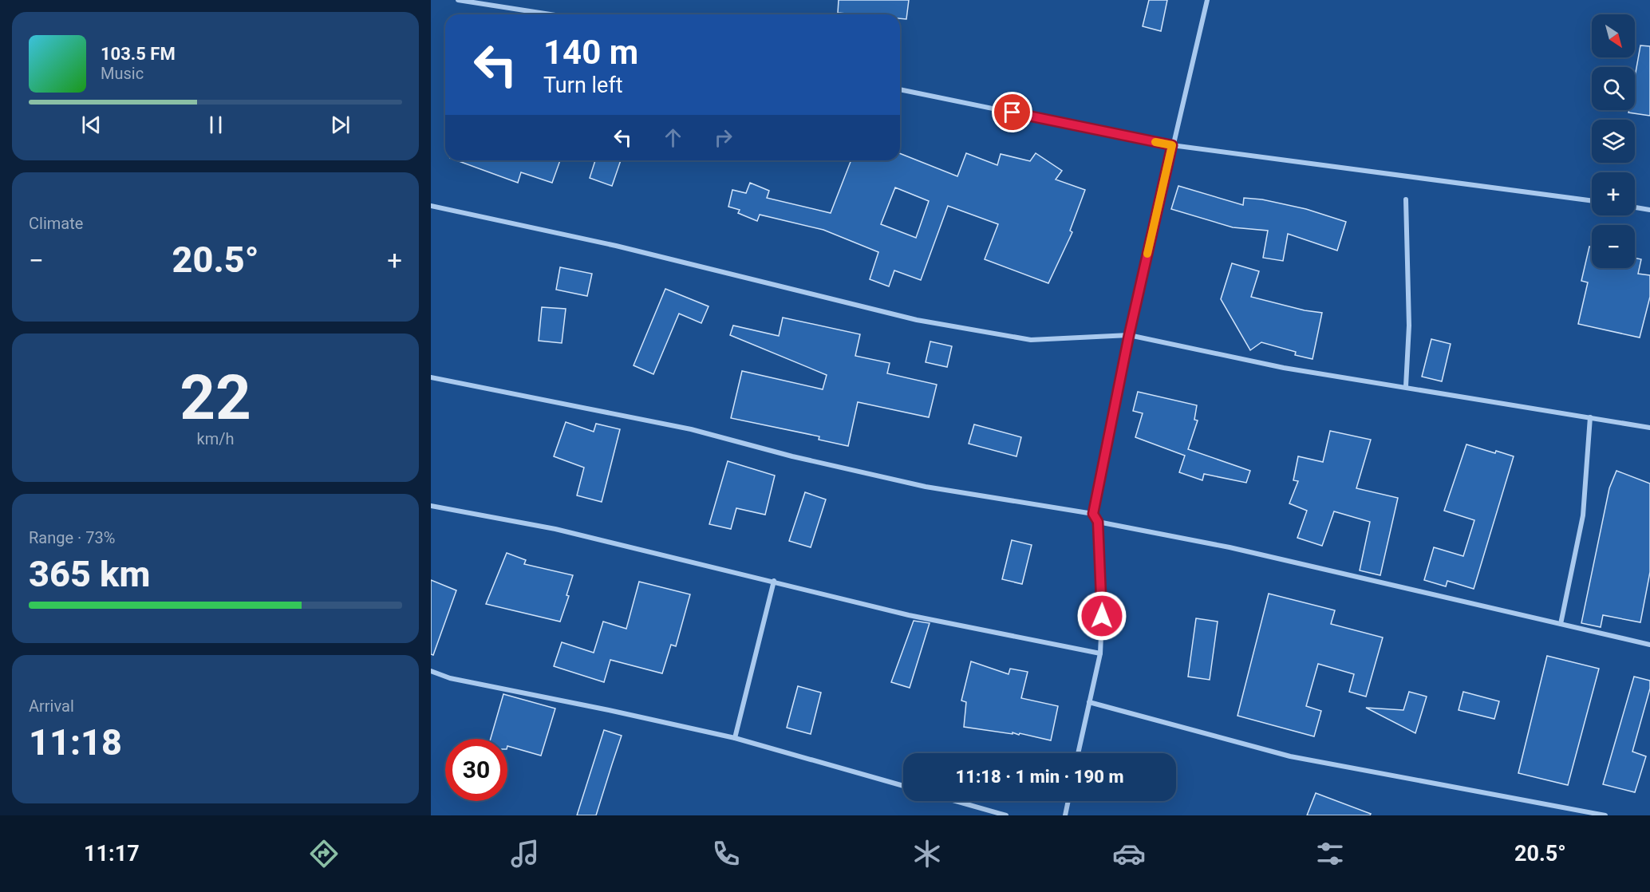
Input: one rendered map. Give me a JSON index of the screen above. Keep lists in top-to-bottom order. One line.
{"north":"bottom right","page":{"map_buttons":["+","−"],"turn":["140 m","Turn left"],"song":["103.5 FM","Music"],"tile":["Climate",["22","km/h"],["Range · 73%","365 km"],["Arrival","11:18"]],"heat":["−","20.5°","+"],"limit":"30","trip":"11:18 · 1 min · 190 m","tabs":["11:17","20.5°"]}}
